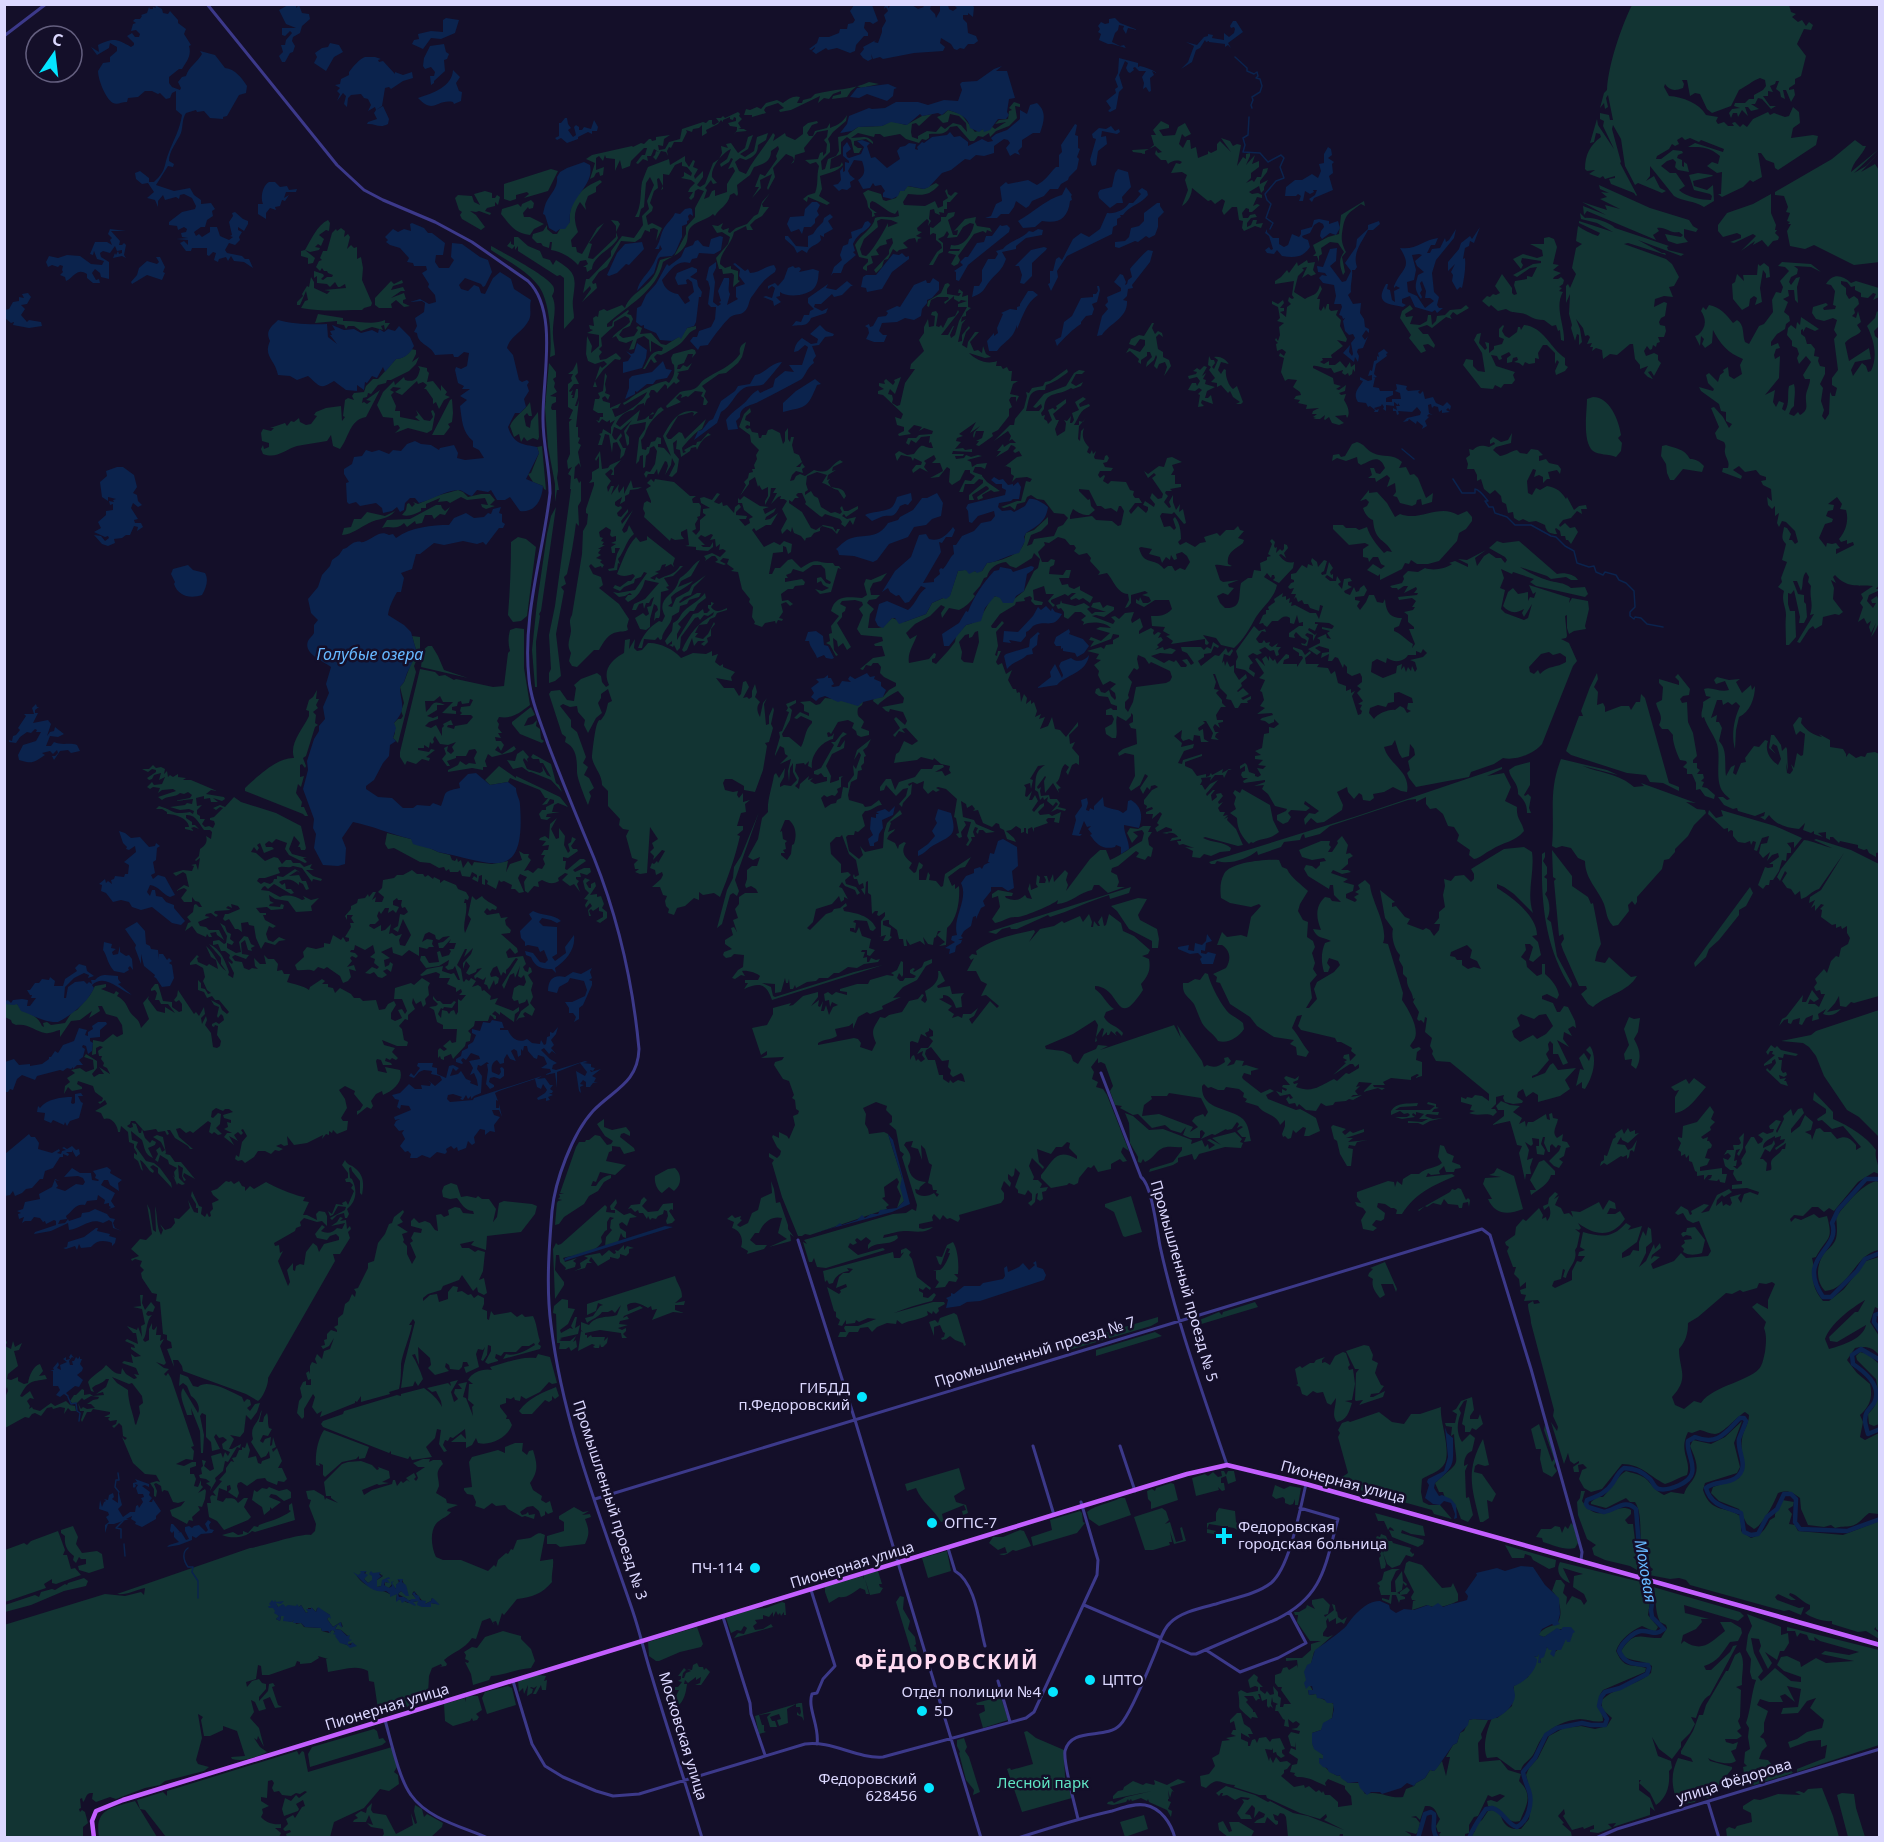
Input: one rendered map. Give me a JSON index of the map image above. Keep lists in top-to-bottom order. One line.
{"streets":{"main road":["Пионерная улица"],"street":["Промышленный проезд № 5","Промышленный проезд № 7","Промышленный проезд № 3","Московская улица","улица Фёдорова"]},"crossings":[["Промышленный проезд № 5","Промышленный проезд № 7"],["Промышленный проезд № 5","Пионерная улица"],["Промышленный проезд № 7","Пионерная улица"],["Промышленный проезд № 7","Промышленный проезд № 3"],["Пионерная улица","Промышленный проезд № 3"],["Пионерная улица","Московская улица"],["Промышленный проезд № 3","Московская улица"]],"districts":["ФЁДОРОВСКИЙ"],"water":["Голубые озера","Моховая"],"parks":["Лесной парк"],"places":{"other":["ГИБДД п.Федоровский","ОГПС-7","ПЧ-114","ЦПТО","Отдел полиции №4","5D","Федоровский 628456"],"health":["Федоровская городская больница"]},"north":"top"}
